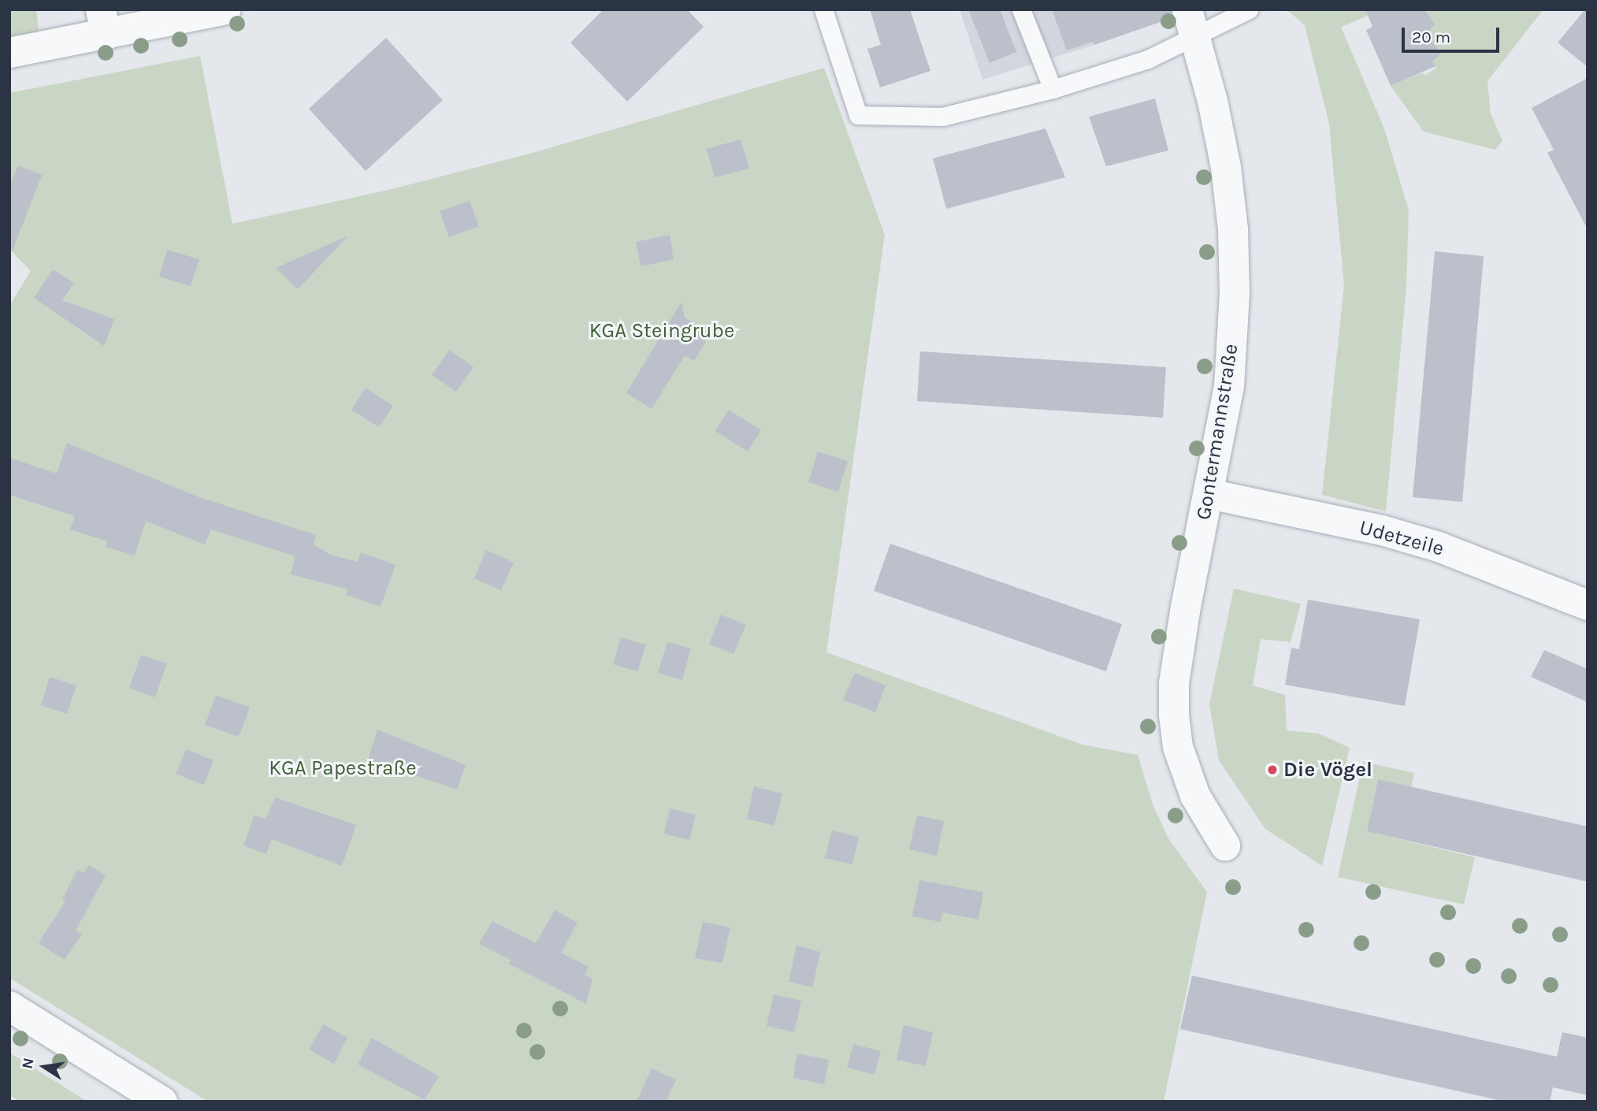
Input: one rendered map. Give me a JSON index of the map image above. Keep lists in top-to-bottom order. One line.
{"streets":{"street":["Gontermannstraße","Udetzeile"]},"crossings":[["Gontermannstraße","Udetzeile"]],"parks":["KGA Steingrube","KGA Papestraße"],"places":["Die Vögel"],"scale_bar":"20 m","north":"left"}
